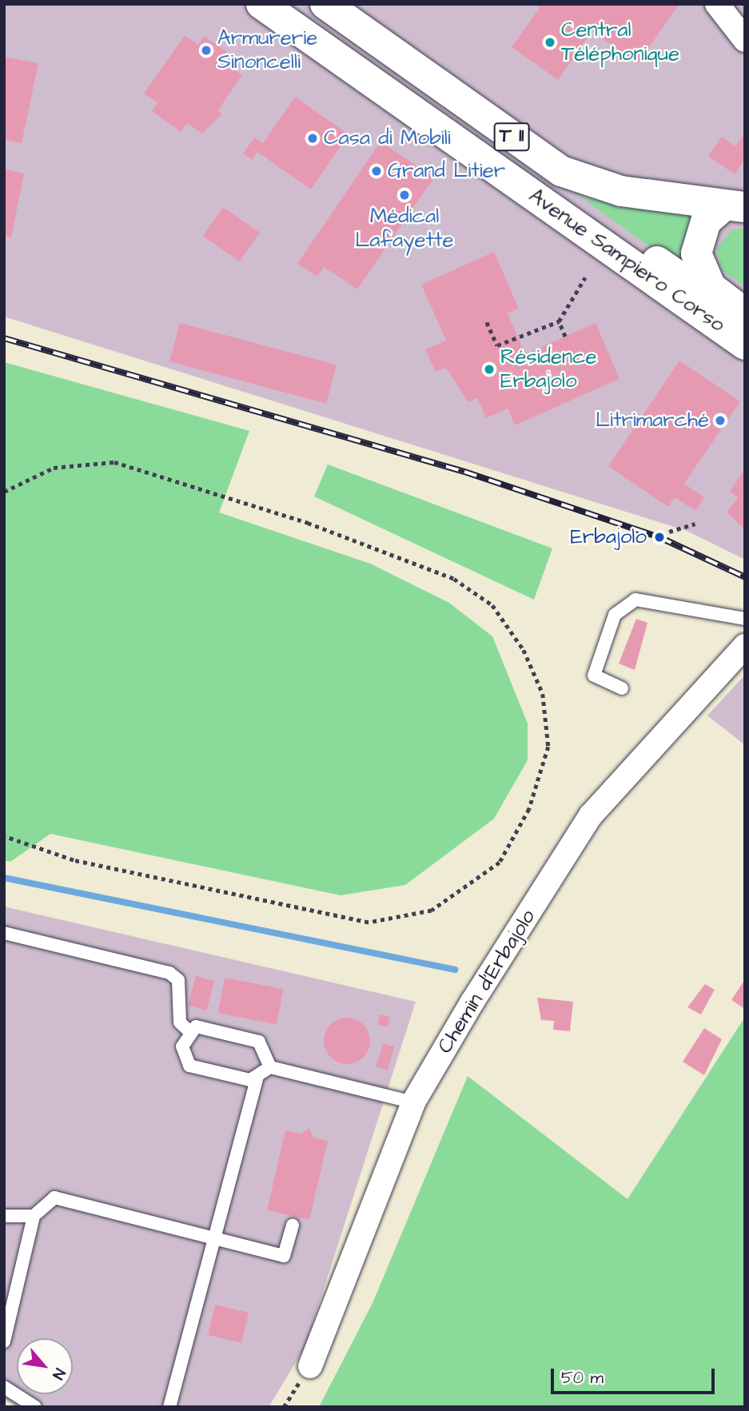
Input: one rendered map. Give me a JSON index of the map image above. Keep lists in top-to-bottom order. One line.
{"streets":{"main road":["T 11","Avenue Sampiero Corso"],"street":["Chemin d'Erbajolo"]},"places":["Central Téléphonique","Armurerie Sinoncelli","Casa di Mobili","Grand Litier","Médical Lafayette","Résidence Erbajolo","Litrimarché","Erbajolo"],"scale_bar":"50 m","north":"bottom right"}
